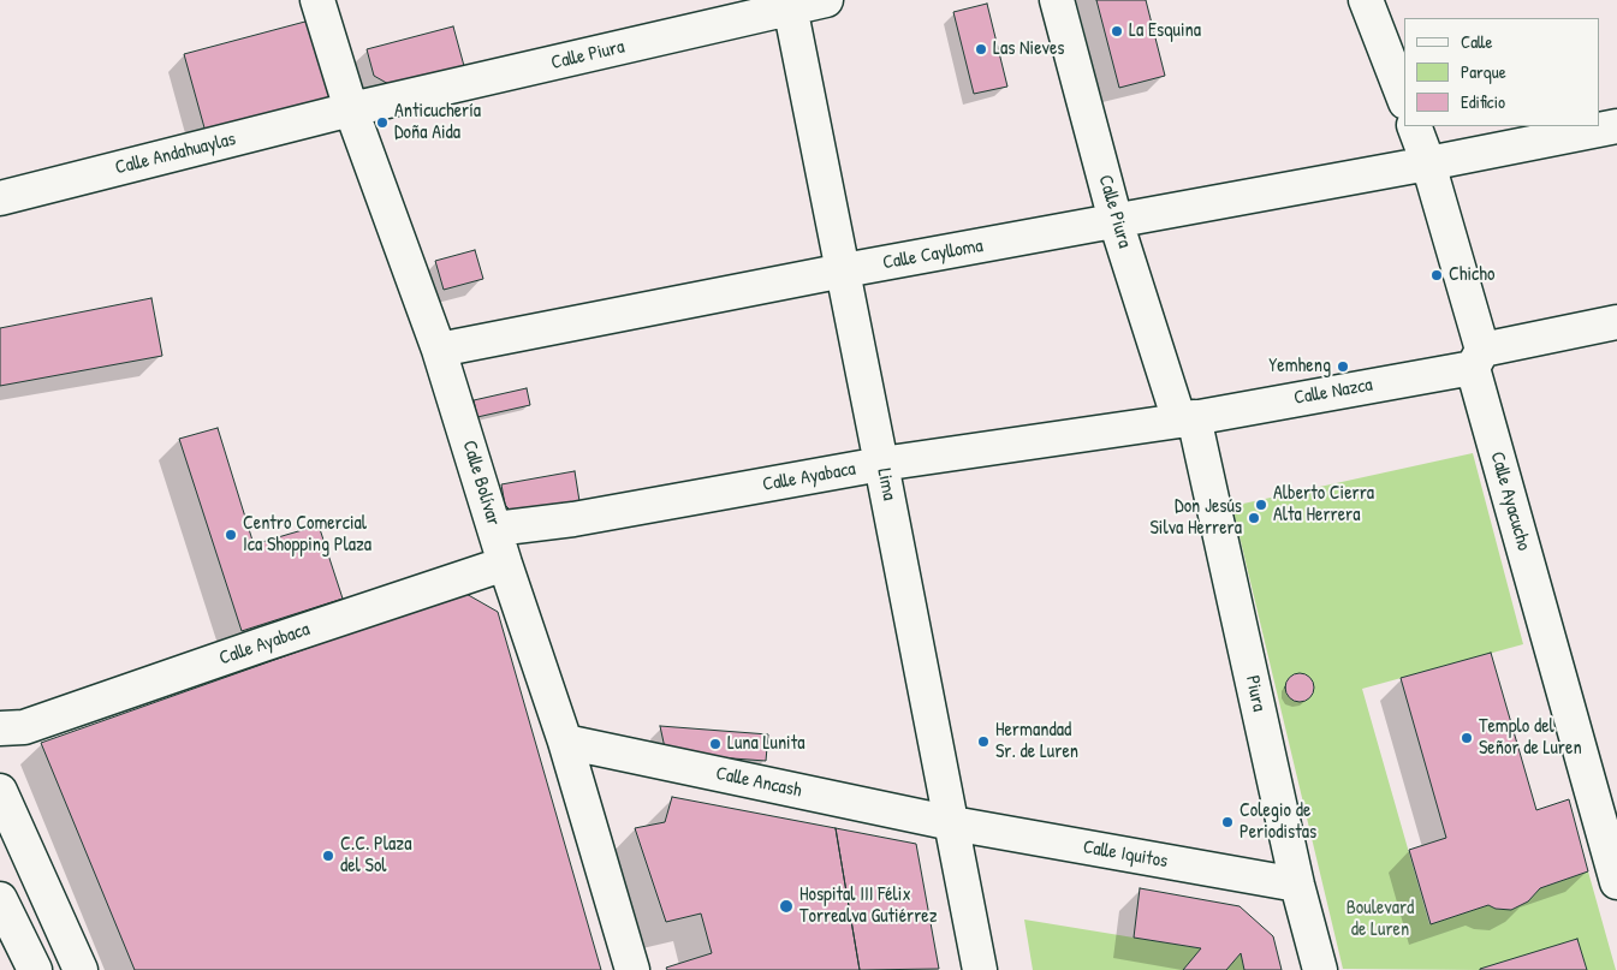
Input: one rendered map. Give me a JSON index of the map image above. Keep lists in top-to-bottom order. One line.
{"streets":{"street":["Calle Piura","Calle Andahuaylas","Calle Caylloma","Calle Nazca","Calle Ayabaca","Calle Bolívar","Lima","Calle Ayacucho","Piura","Calle Ancash","Calle Iquitos"]},"crossings":[["Calle Piura","Calle Andahuaylas"],["Calle Piura","Calle Caylloma"],["Calle Piura","Calle Nazca"],["Calle Piura","Calle Ayabaca"],["Calle Piura","Calle Bolívar"],["Calle Piura","Lima"],["Calle Piura","Piura"],["Calle Andahuaylas","Calle Bolívar"],["Calle Caylloma","Calle Bolívar"],["Calle Caylloma","Lima"],["Calle Caylloma","Calle Ayacucho"],["Calle Nazca","Calle Ayabaca"],["Calle Nazca","Calle Ayacucho"],["Calle Nazca","Piura"],["Calle Ayabaca","Calle Bolívar"],["Calle Ayabaca","Lima"],["Calle Ayabaca","Piura"],["Calle Bolívar","Calle Ancash"],["Lima","Calle Ancash"],["Lima","Calle Iquitos"],["Piura","Calle Iquitos"],["Calle Ancash","Calle Iquitos"]],"parks":["Boulevard de Luren"],"places":["La Esquina","Las Nieves","Anticuchería Doña Aida","Chicho","Yemheng","Alberto Cierra Alta Herrera","Don Jesús Silva Herrera","Centro Comercial Ica Shopping Plaza","Templo del Señor de Luren","Hermandad Sr. de Luren","Luna Lunita","Colegio de Periodistas","C.C. Plaza del Sol","Hospital III Félix Torrealva Gutiérrez"],"legend":["Calle","Parque","Edificio"]}
